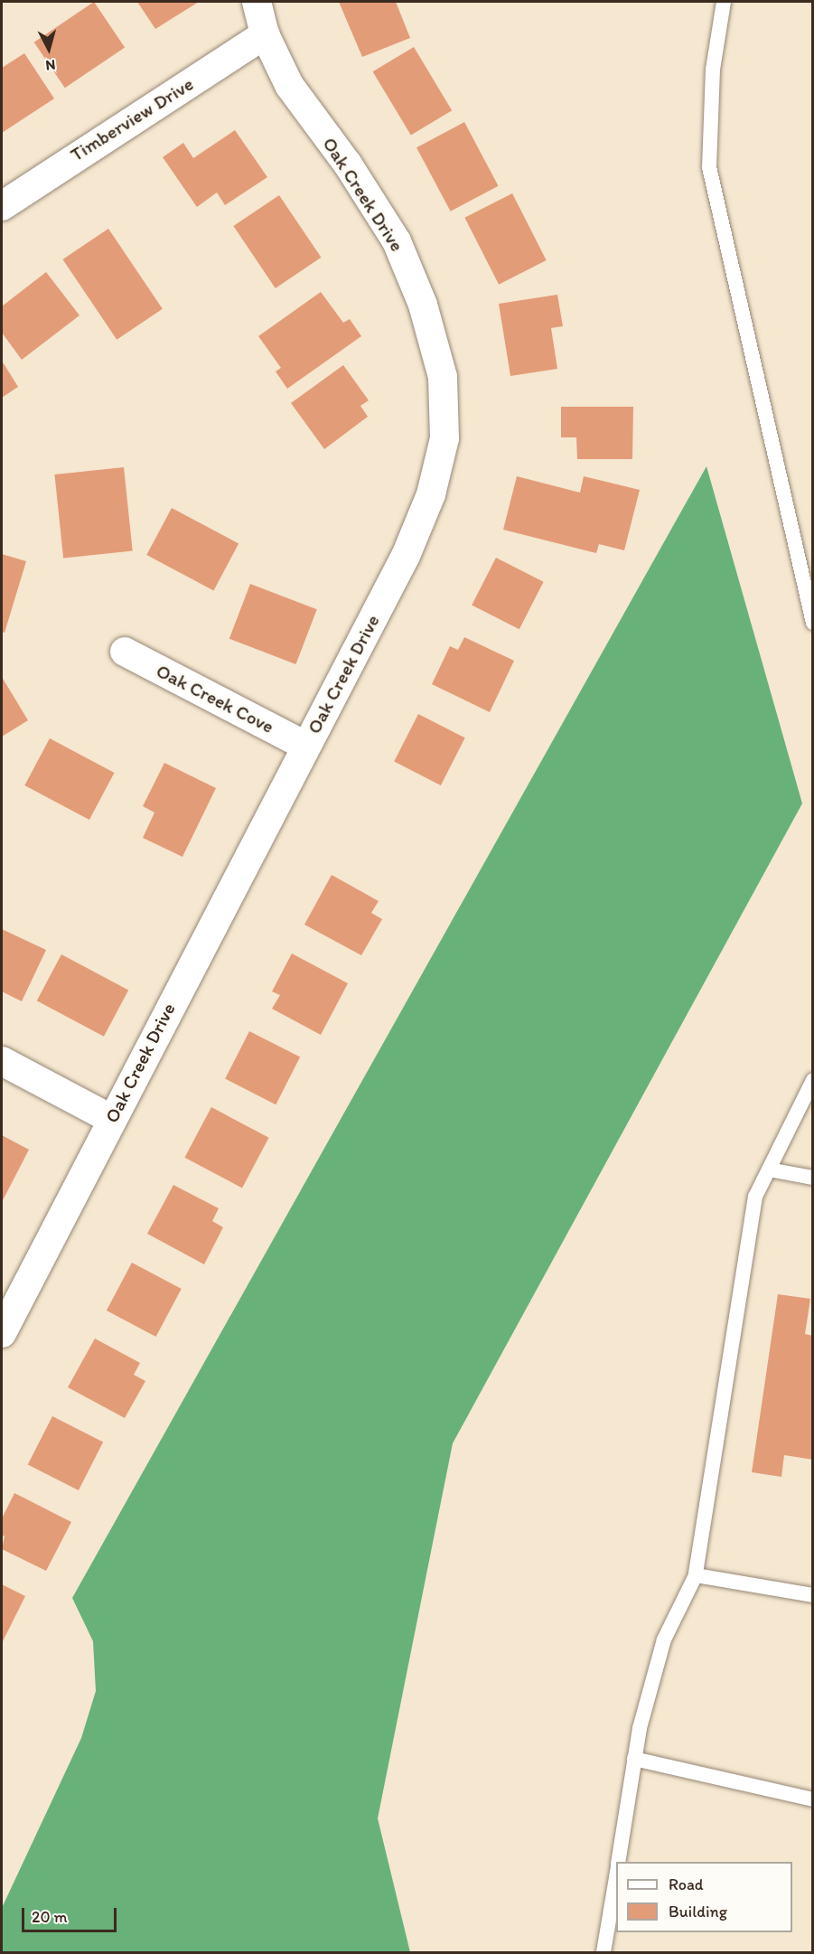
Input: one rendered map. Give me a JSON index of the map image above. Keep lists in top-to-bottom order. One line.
{"streets":{"street":["Timberview Drive","Oak Creek Drive","Oak Creek Cove"]},"crossings":[["Timberview Drive","Oak Creek Drive"],["Oak Creek Drive","Oak Creek Cove"]],"legend":["Road","Building"],"scale_bar":"20 m","north":"bottom"}
